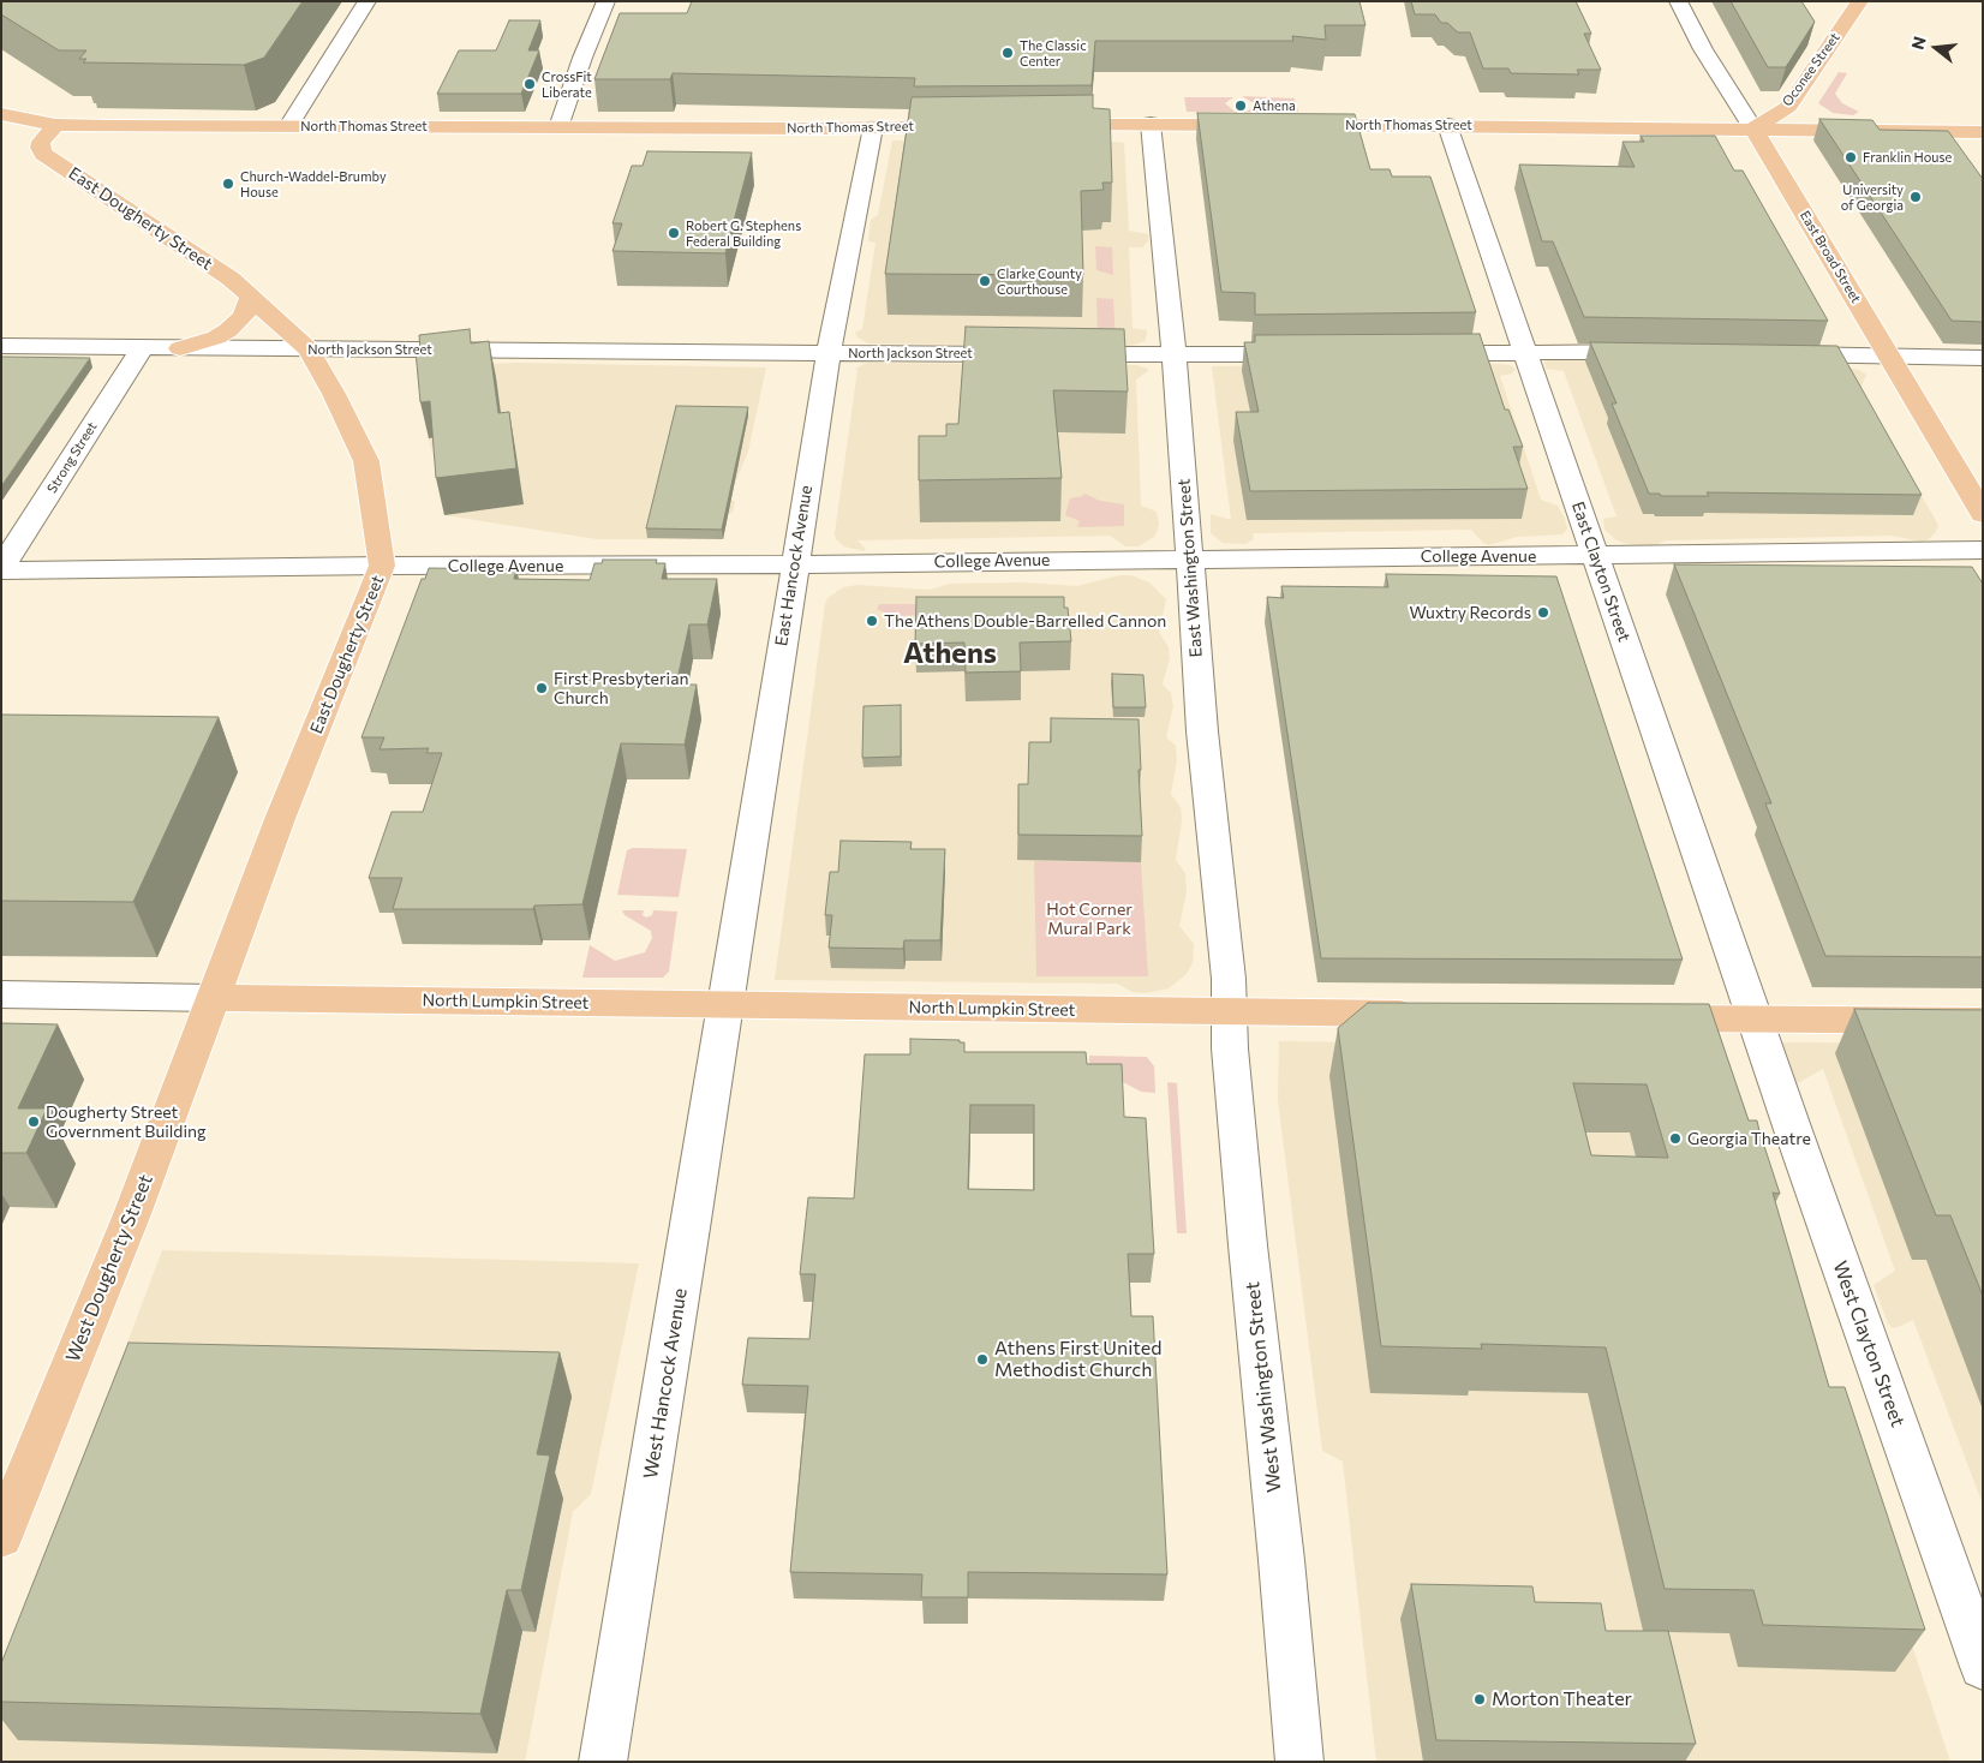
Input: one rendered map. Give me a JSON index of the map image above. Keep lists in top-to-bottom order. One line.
{"streets":{"main road":["Oconee Street","North Thomas Street","East Dougherty Street","East Broad Street","North Lumpkin Street","West Dougherty Street"],"street":["North Jackson Street","Strong Street","College Avenue","East Hancock Avenue","East Washington Street","East Clayton Street","West Clayton Street","West Hancock Avenue","West Washington Street"]},"crossings":[["Oconee Street","North Thomas Street"],["Oconee Street","East Broad Street"],["North Thomas Street","East Broad Street"],["North Thomas Street","East Hancock Avenue"],["North Thomas Street","East Clayton Street"],["East Dougherty Street","North Jackson Street"],["East Dougherty Street","College Avenue"],["East Dougherty Street","North Lumpkin Street"],["East Dougherty Street","West Dougherty Street"],["North Jackson Street","Strong Street"],["North Jackson Street","East Hancock Avenue"],["Strong Street","College Avenue"],["College Avenue","East Hancock Avenue"],["College Avenue","East Washington Street"],["College Avenue","East Clayton Street"],["East Hancock Avenue","North Lumpkin Street"],["East Hancock Avenue","West Hancock Avenue"],["East Washington Street","North Lumpkin Street"],["East Washington Street","West Washington Street"],["East Clayton Street","West Clayton Street"],["North Lumpkin Street","West Dougherty Street"],["North Lumpkin Street","West Hancock Avenue"],["North Lumpkin Street","West Washington Street"]],"districts":["Athens"],"parks":["Hot Corner Mural Park"],"places":["The Classic Center","CrossFit Liberate","Athena","Franklin House","Church-Waddel-Brumby House","University of Georgia","Robert G. Stephens Federal Building","Clarke County Courthouse","Wuxtry Records","The Athens Double-Barrelled Cannon","First Presbyterian Church","Dougherty Street Government Building","Georgia Theatre","Athens First United Methodist Church","Morton Theater"],"north":"left"}
